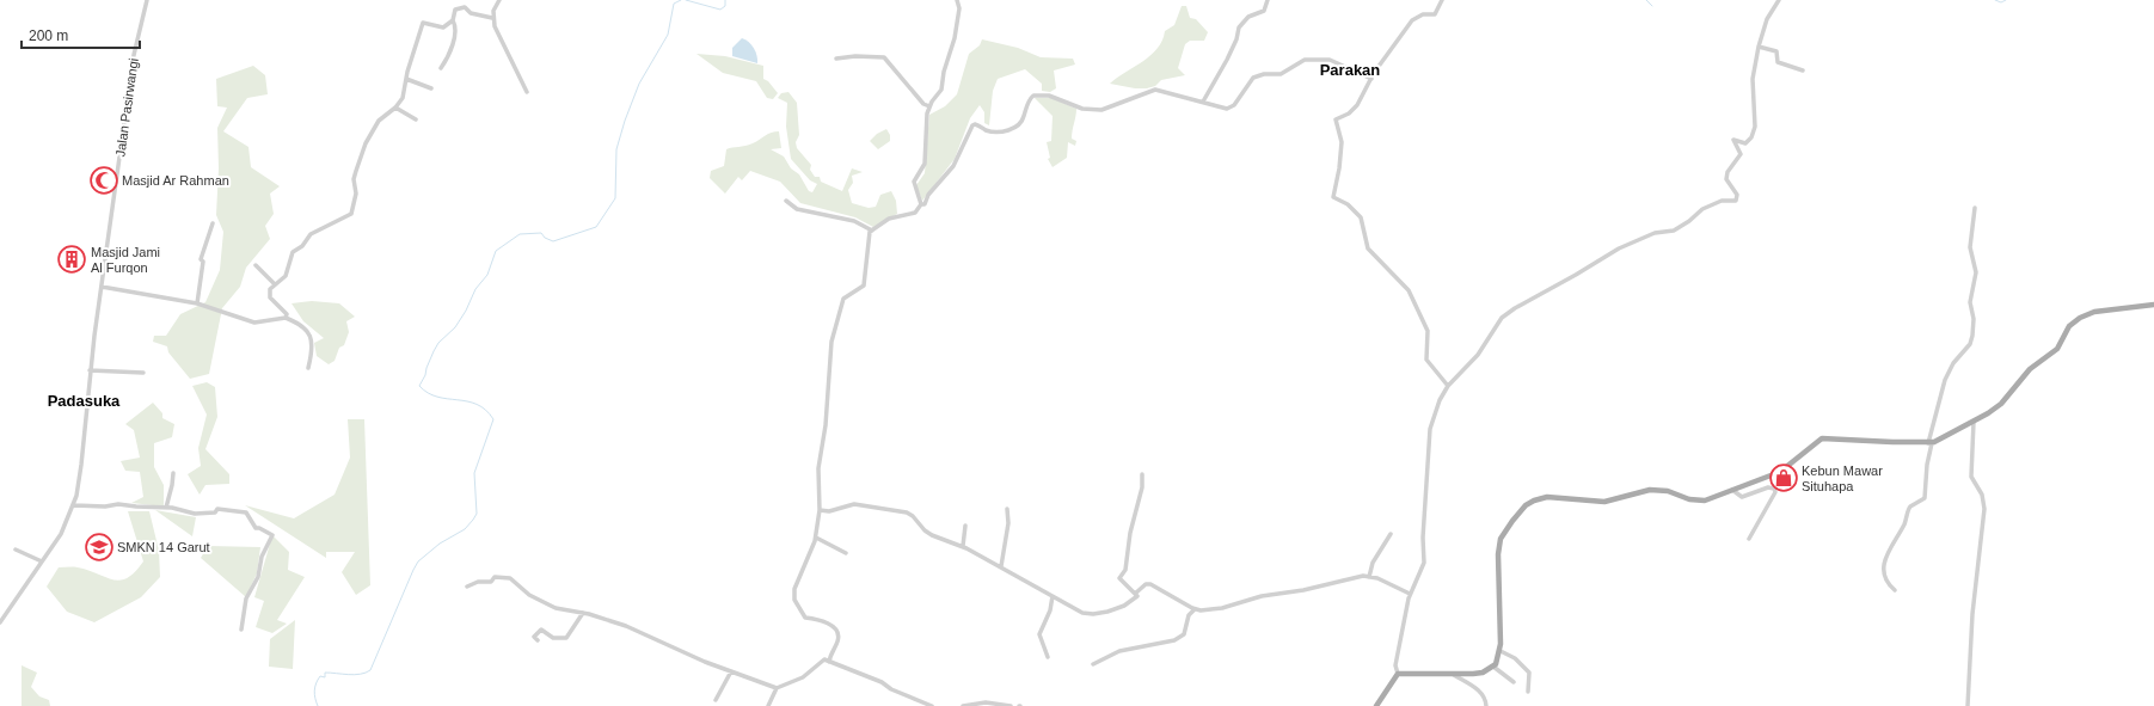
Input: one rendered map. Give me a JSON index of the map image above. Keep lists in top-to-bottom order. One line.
{"streets":{"street":["Jalan Pasirwangi"]},"districts":["Parakan","Padasuka"],"places":{"mosque":["Masjid Ar Rahman"],"building":["Masjid Jami Al Furqon"],"shop":["Kebun Mawar Situhapa"],"school or university":["SMKN 14 Garut"]},"scale_bar":"200 m"}
